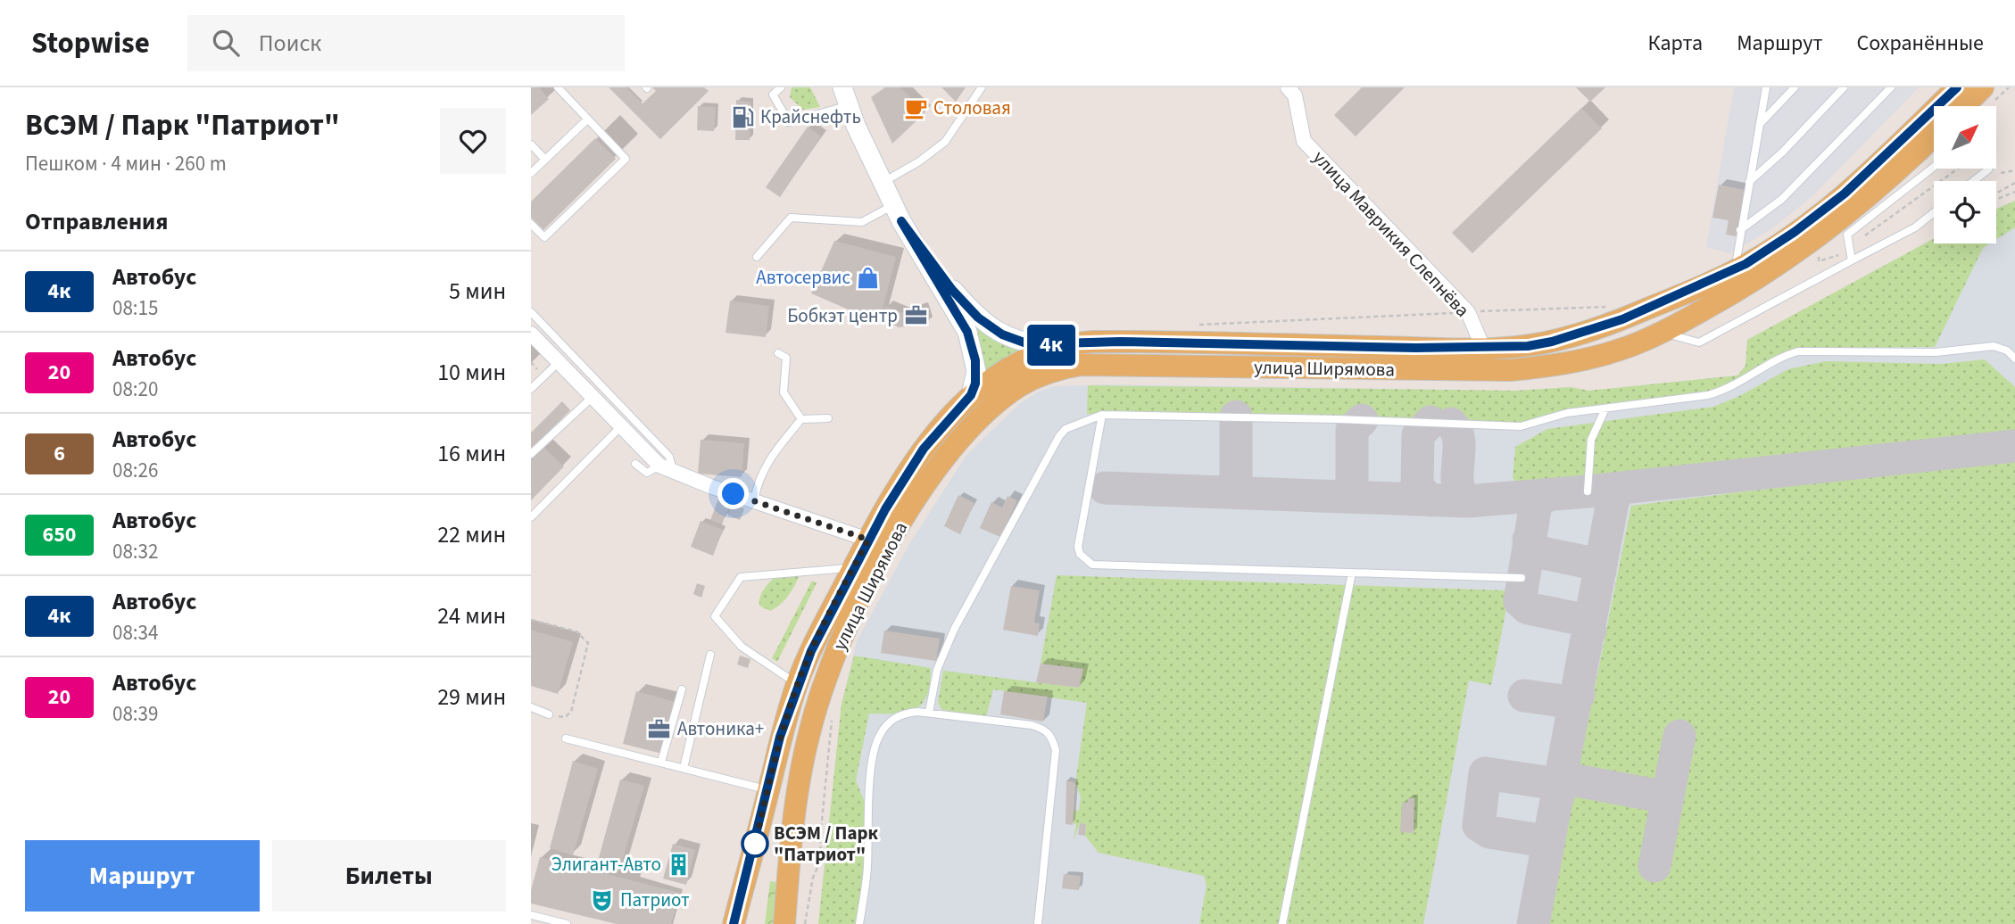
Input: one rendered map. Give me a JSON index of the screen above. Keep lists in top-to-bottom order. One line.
{"streets":{"main road":["улица Ширямова"],"street":["улица Маврикия Слепнёва"]},"crossings":[["улица Маврикия Слепнёва","улица Ширямова"]],"places":{"cafe":["Столовая"],"fuel station":["Крайснефть"],"shop":["Автосервис"],"office":["Бобкэт центр","Автоника+"],"other":["ВСЭМ / Парк \"Патриот\""],"building":["Элигант-Авто"],"theatre":["Патриот"]},"lines":["bus line 4к"],"north":"top right","page":{"header":"Stopwise","search":"Поиск","nav":["Карта","Маршрут","Сохранённые"],"heading":[["ВСЭМ / Парк \"Патриот\"","Пешком · 4 мин · 260 m"],"Отправления"],"on_map":"4к","list":[{"mark":"4к","name":"Автобус","note":"08:15","value":"5 мин"},{"mark":"20","name":"Автобус","note":"08:20","value":"10 мин"},{"mark":"6","name":"Автобус","note":"08:26","value":"16 мин"},{"mark":"650","name":"Автобус","note":"08:32","value":"22 мин"},{"mark":"4к","name":"Автобус","note":"08:34","value":"24 мин"},{"mark":"20","name":"Автобус","note":"08:39","value":"29 мин"}],"buttons":["Маршрут","Билеты"]}}
